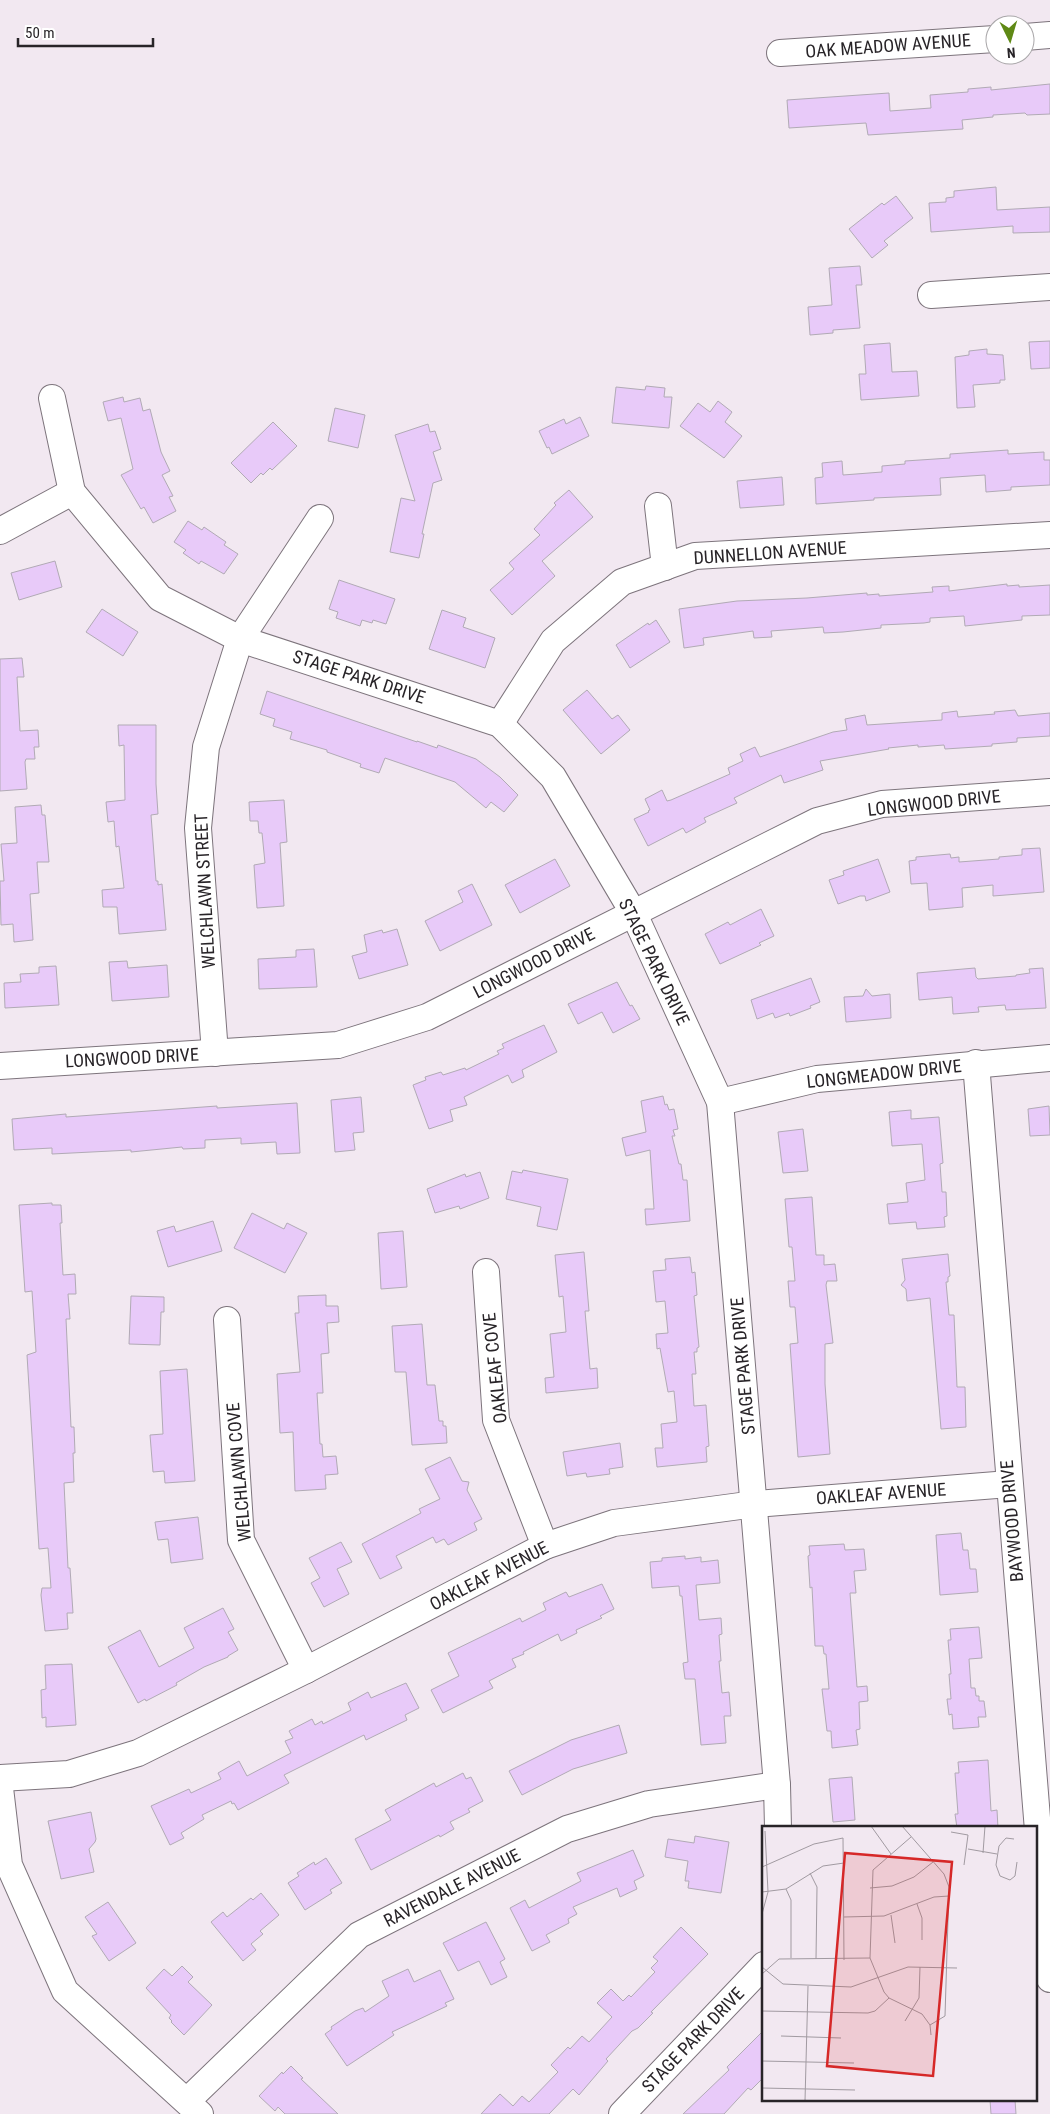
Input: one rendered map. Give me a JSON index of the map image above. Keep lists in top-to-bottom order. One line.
{"streets":{"street":["OAK MEADOW AVENUE","DUNNELLON AVENUE","STAGE PARK DRIVE","LONGWOOD DRIVE","WELCHLAWN STREET","LONGMEADOW DRIVE","OAKLEAF COVE","WELCHLAWN COVE","OAKLEAF AVENUE","BAYWOOD DRIVE","RAVENDALE AVENUE"]},"crossings":[["DUNNELLON AVENUE","STAGE PARK DRIVE"],["STAGE PARK DRIVE","LONGWOOD DRIVE"],["STAGE PARK DRIVE","WELCHLAWN STREET"],["STAGE PARK DRIVE","LONGMEADOW DRIVE"],["STAGE PARK DRIVE","OAKLEAF AVENUE"],["STAGE PARK DRIVE","RAVENDALE AVENUE"],["LONGWOOD DRIVE","WELCHLAWN STREET"],["LONGMEADOW DRIVE","BAYWOOD DRIVE"],["OAKLEAF COVE","OAKLEAF AVENUE"],["WELCHLAWN COVE","OAKLEAF AVENUE"],["OAKLEAF AVENUE","BAYWOOD DRIVE"]],"scale_bar":"50 m","north":"bottom"}
